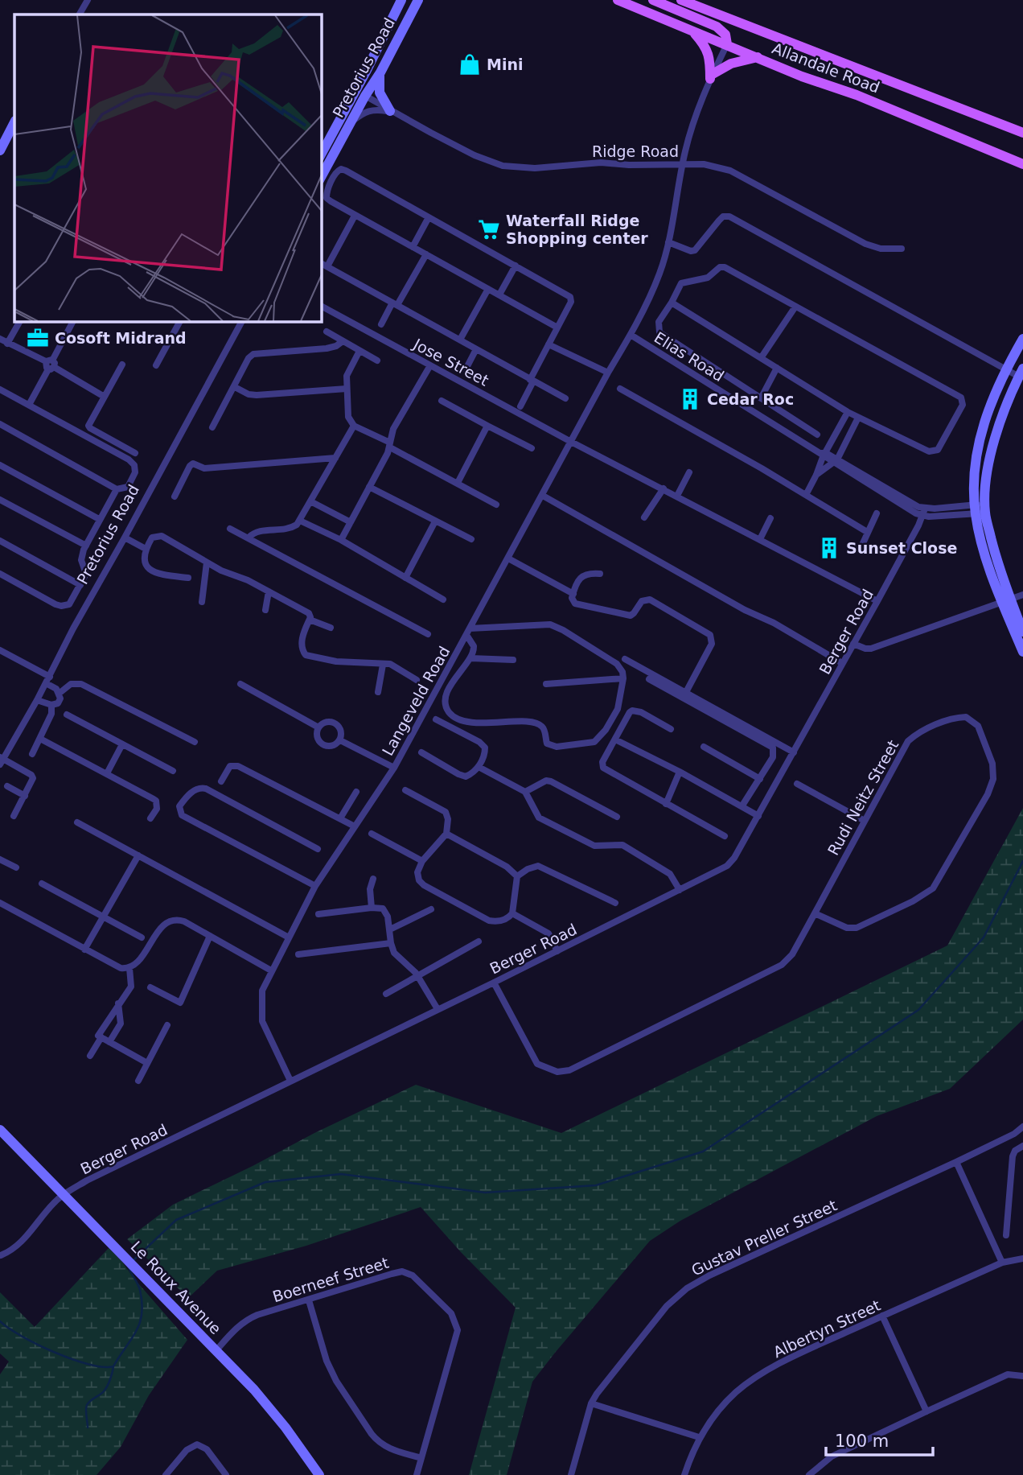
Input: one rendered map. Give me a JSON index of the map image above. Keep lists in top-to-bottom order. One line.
{"streets":{"main road":["Pretorius Road","Allandale Road","Le Roux Avenue"],"street":["Ridge Road","Elias Road","Jose Street","Berger Road","Langeveld Road","Rudi Neitz Street","Gustav Preller Street","Boerneef Street","Albertyn Street"]},"crossings":[["Pretorius Road","Ridge Road"],["Allandale Road","Langeveld Road"],["Ridge Road","Langeveld Road"],["Elias Road","Berger Road"],["Elias Road","Langeveld Road"],["Jose Street","Berger Road"],["Jose Street","Langeveld Road"],["Berger Road","Langeveld Road"],["Berger Road","Rudi Neitz Street"],["Berger Road","Le Roux Avenue"],["Boerneef Street","Le Roux Avenue"]],"places":{"shop":["Mini"],"supermarket":["Waterfall Ridge Shopping center"],"office":["Cosoft Midrand"],"building":["Cedar Roc","Sunset Close"]},"scale_bar":"100 m"}
